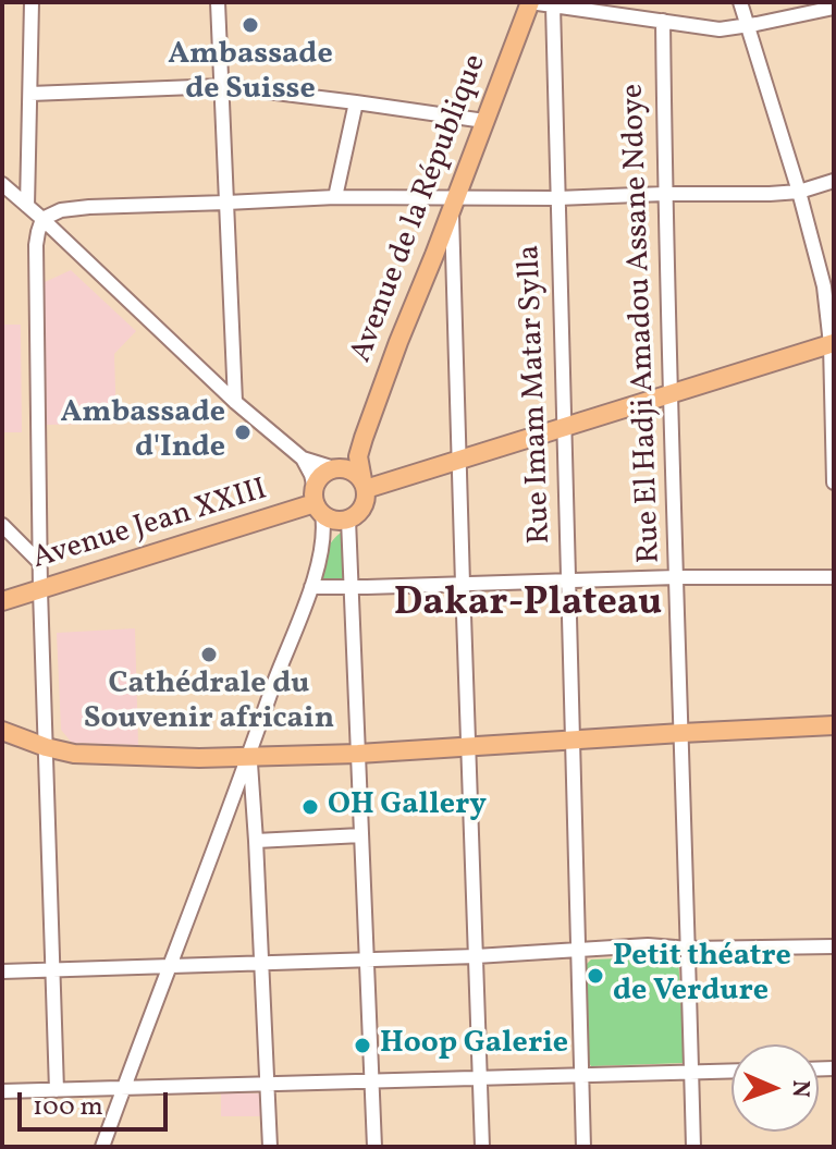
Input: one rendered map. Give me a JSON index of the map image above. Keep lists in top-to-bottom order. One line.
{"streets":{"main road":["Avenue de la République","Avenue Jean XXIII"],"street":["Rue El Hadji Amadou Assane Ndoye","Rue Imam Matar Sylla"]},"crossings":[["Avenue de la République","Avenue Jean XXIII"]],"districts":["Dakar-Plateau"],"places":["Ambassade de Suisse","Ambassade d'Inde","Cathédrale du Souvenir africain","OH Gallery","Petit théatre de Verdure","Hoop Galerie"],"scale_bar":"100 m","north":"right"}
